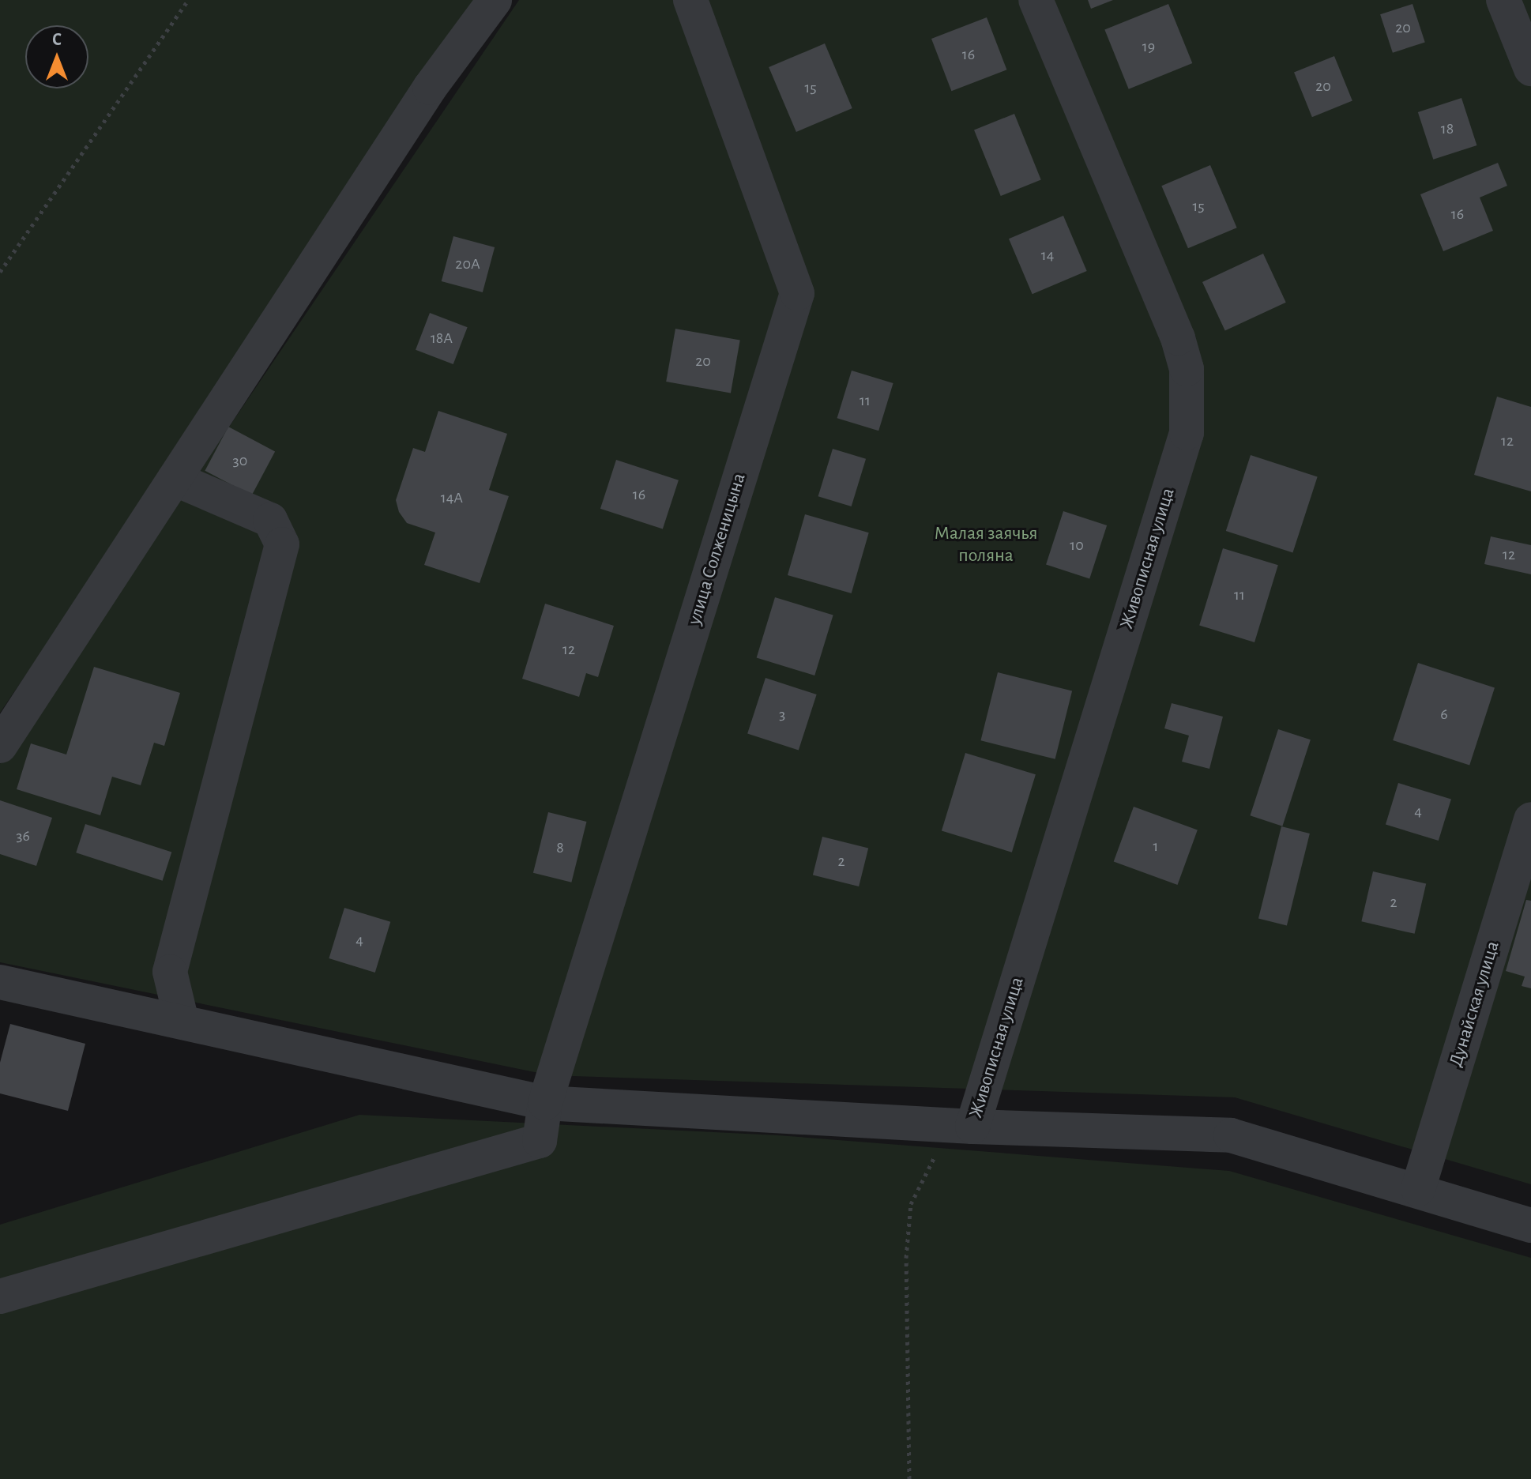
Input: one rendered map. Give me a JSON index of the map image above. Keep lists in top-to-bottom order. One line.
{"streets":{"street":["улица Солженицына","Живописная улица","Дунайская улица"]},"parks":["Малая заячья поляна"],"house_numbers":["20","19","16","20","15","18","15","16","14","20А","18А","20","11","12","30","16","14А","10","12","11","12","3","6","4","36","1","8","2","2","4"],"north":"top"}
